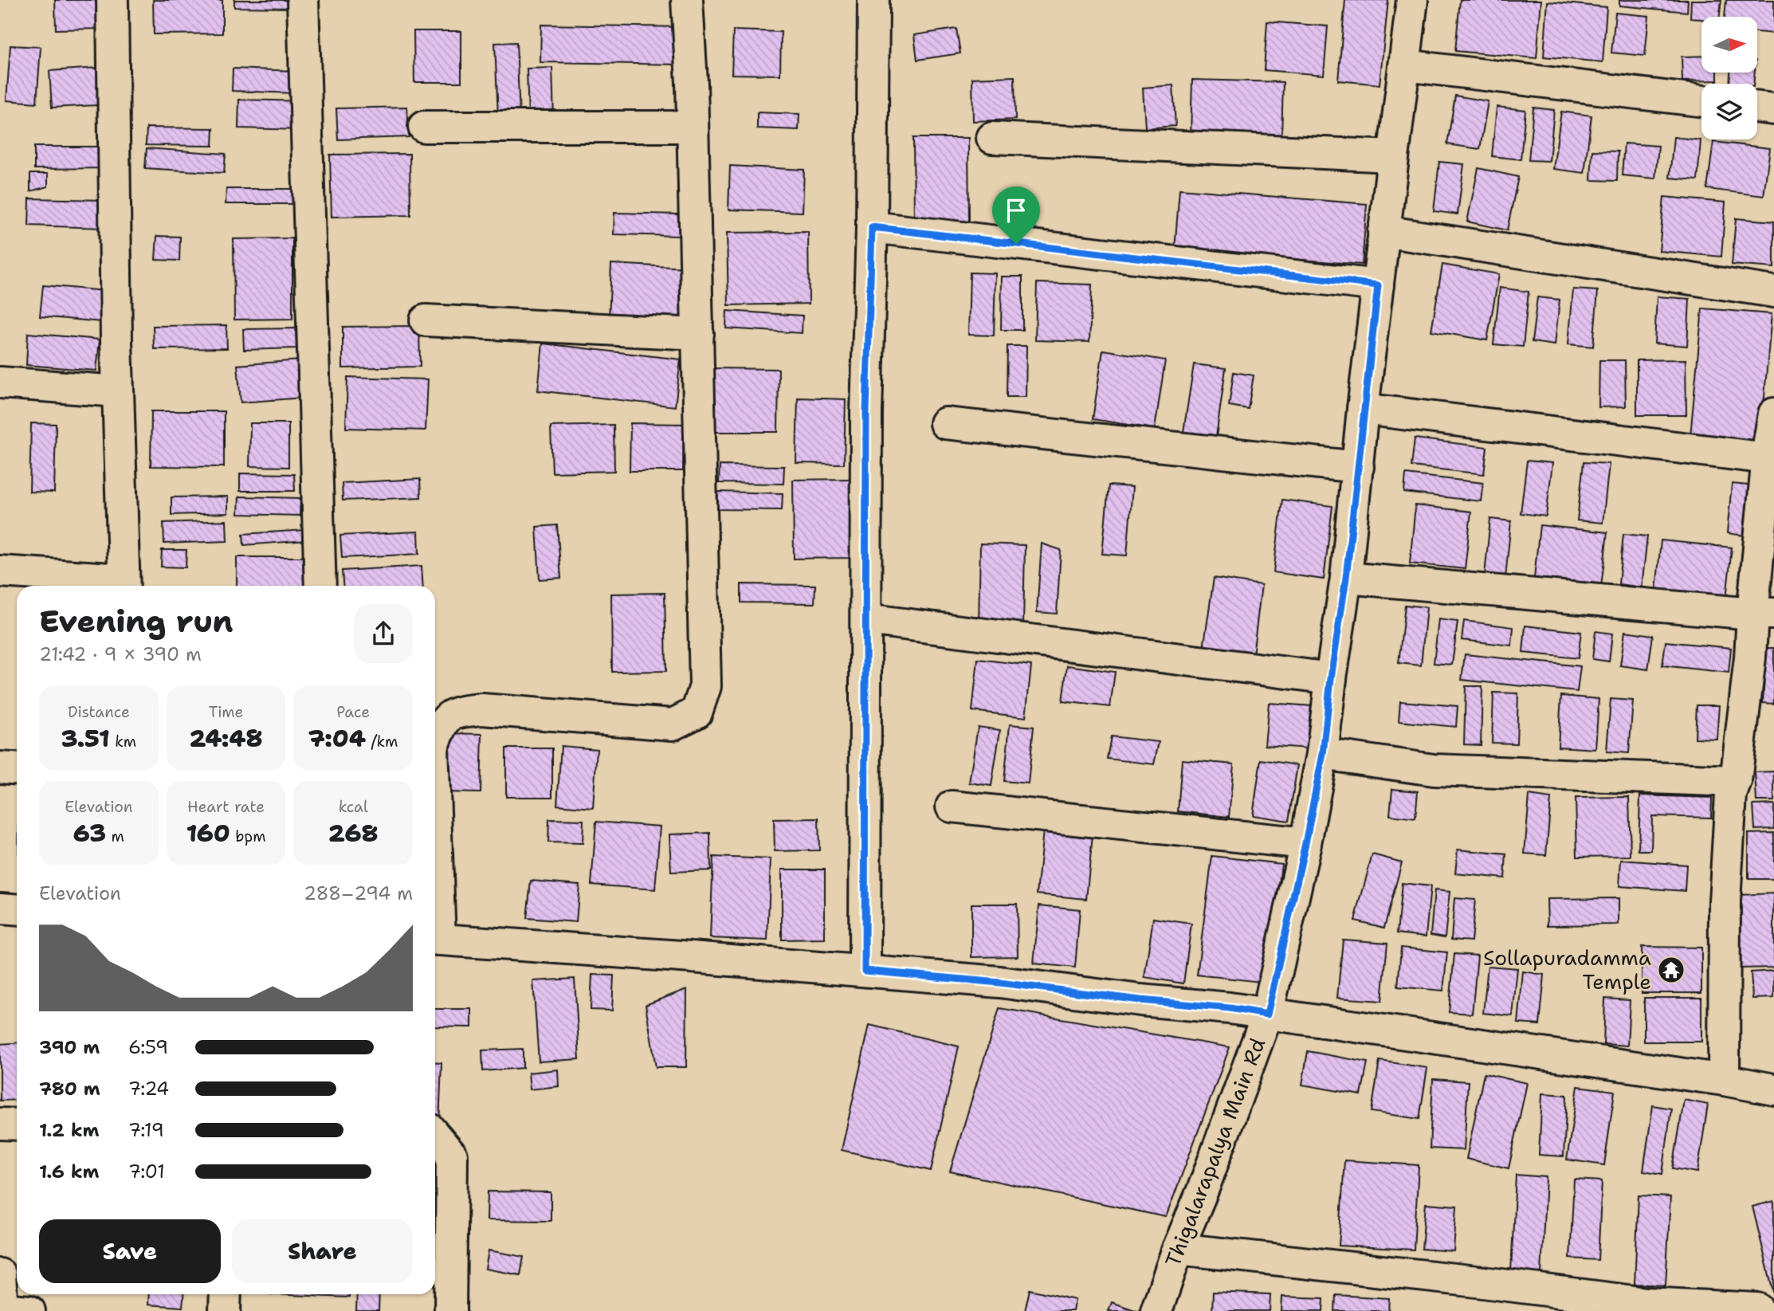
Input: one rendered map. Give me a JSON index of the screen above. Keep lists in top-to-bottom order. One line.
{"streets":{"street":["Thigalarapalya Main Rd"]},"places":{"temple":["Sollapuradamma Temple"]},"north":"right","page":{"heading":["Evening run","21:42 · 9 × 390 m"],"stats":[["Distance","3.51 km"],["Time","24:48"],["Pace","7:04 /km"],["Elevation","63 m"],["Heart rate","160 bpm"],["kcal","268"]],"chart":["Elevation","288–294 m"],"list":[{"name":"390 m","note":"6:59"},{"name":"780 m","note":"7:24"},{"name":"1.2 km","note":"7:19"},{"name":"1.6 km","note":"7:01"}],"buttons":["Save","Share"]}}
